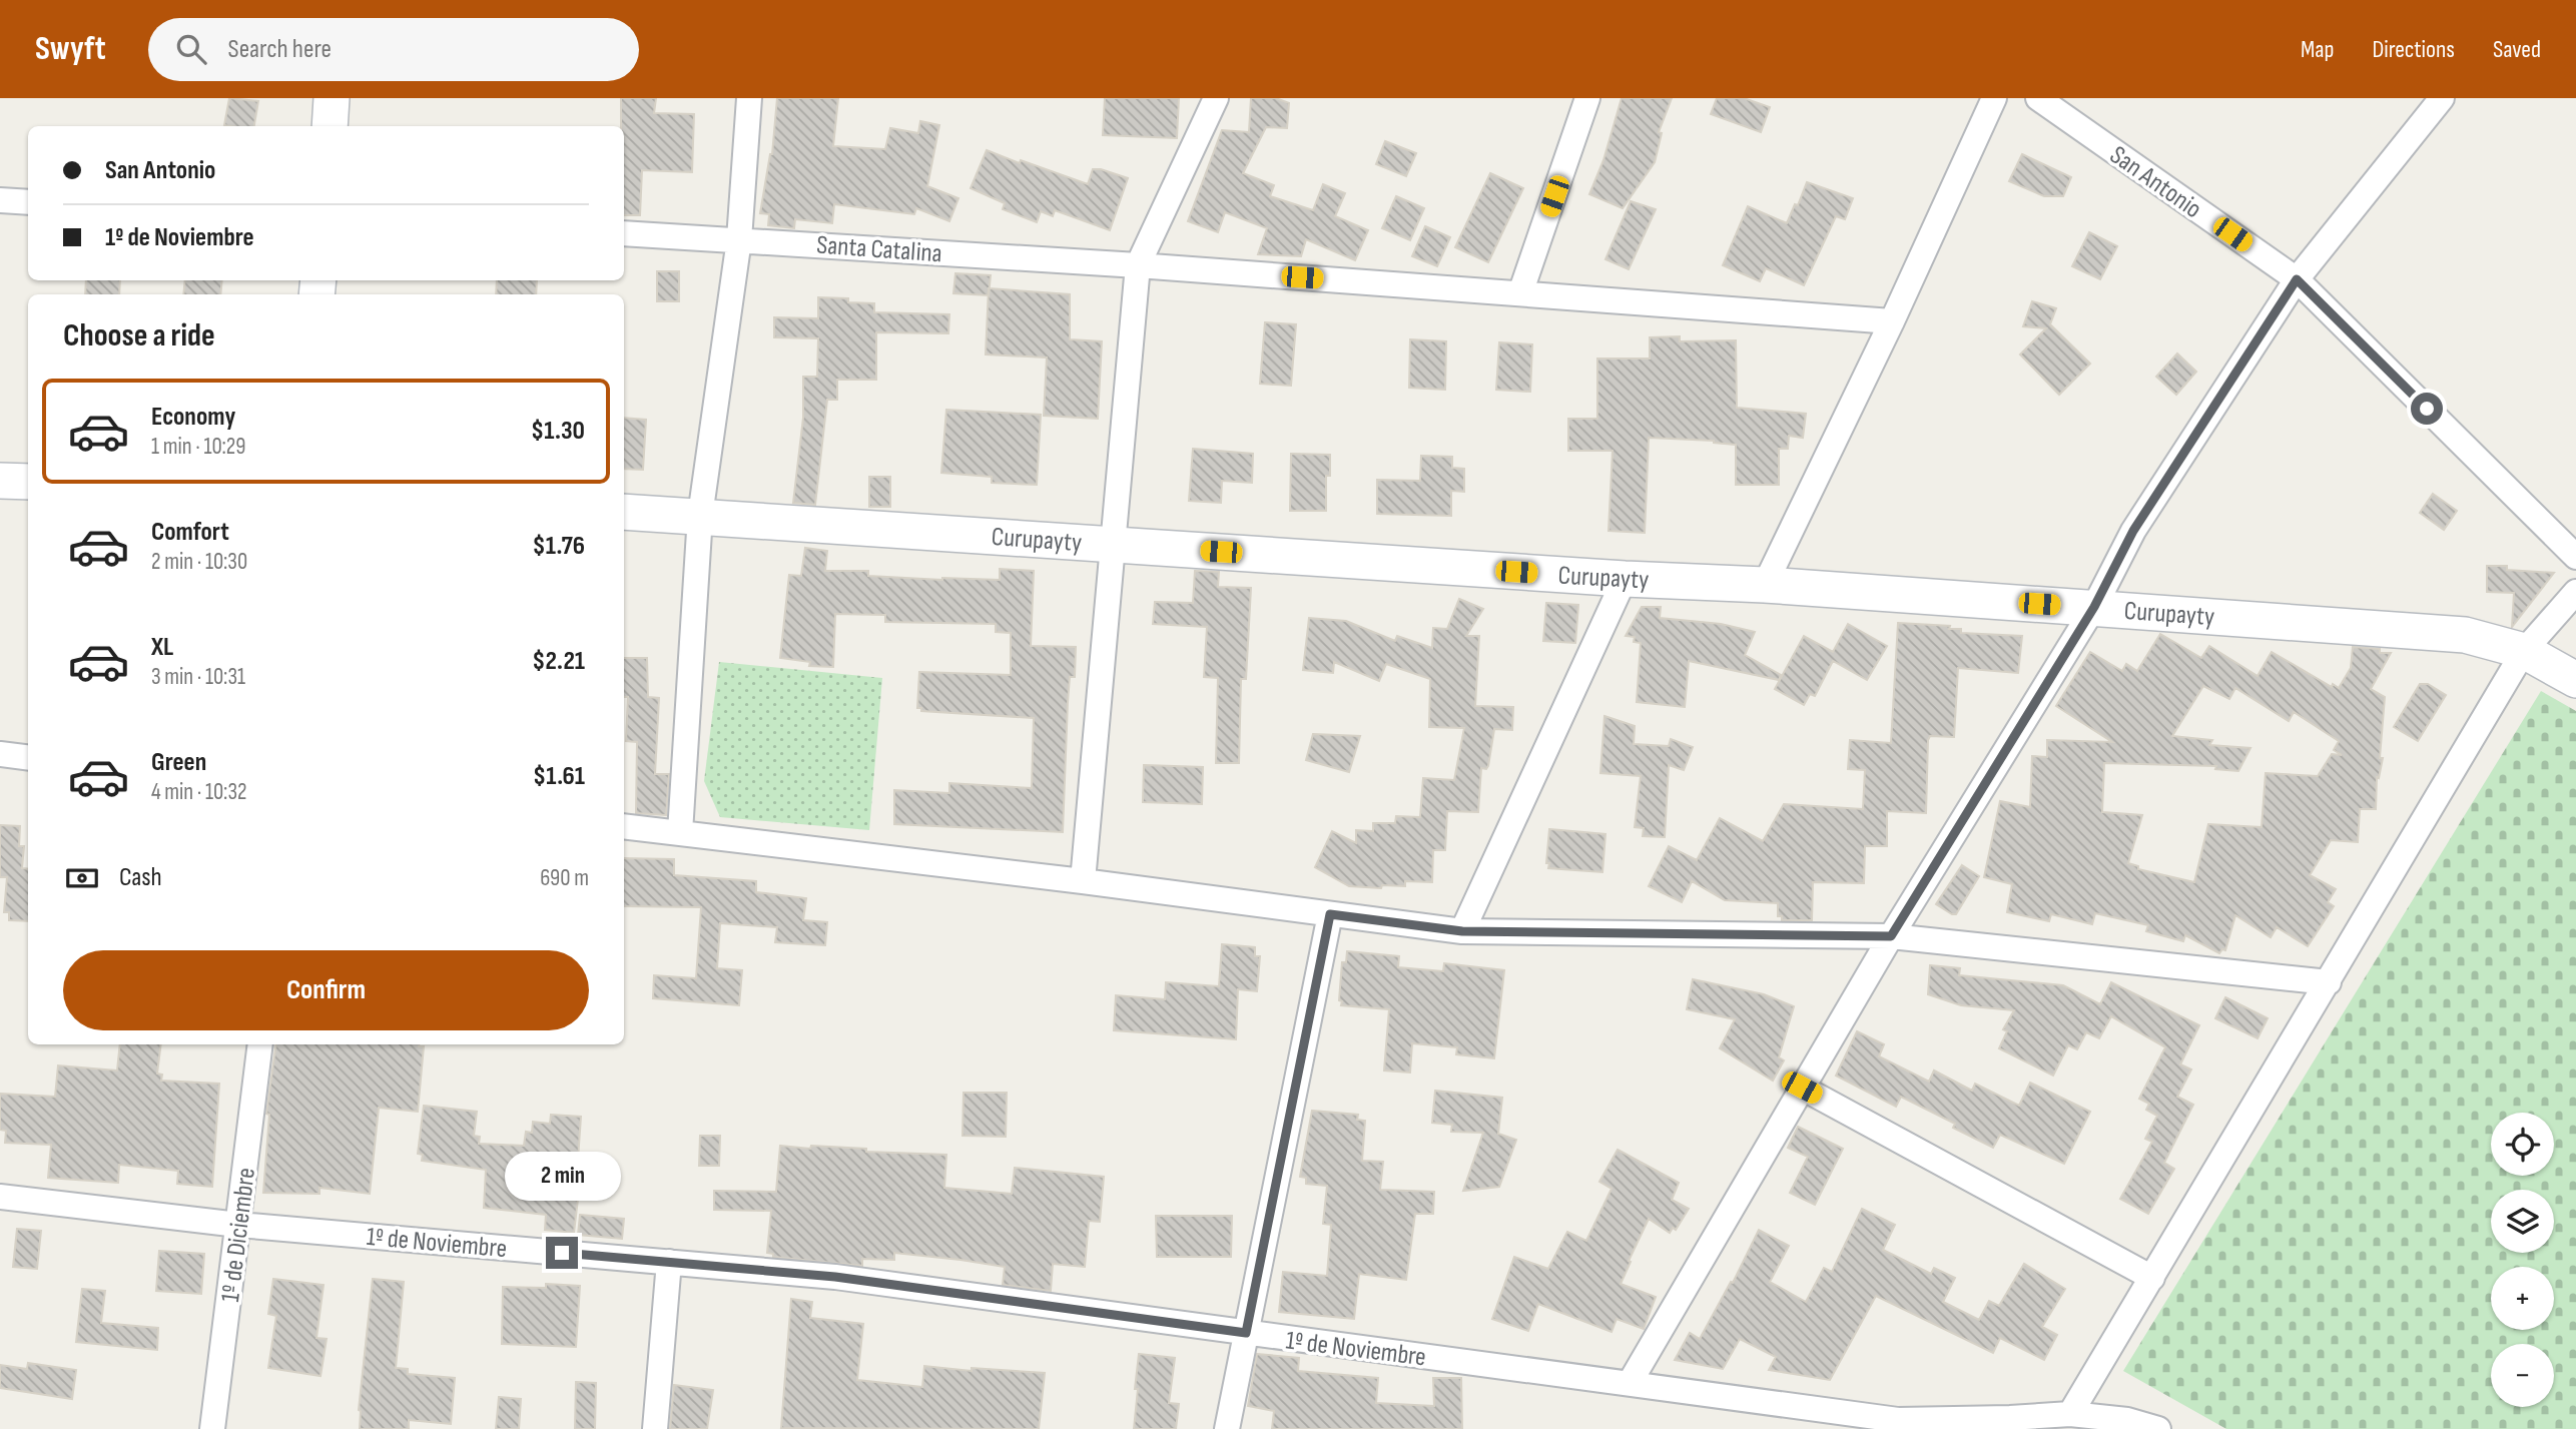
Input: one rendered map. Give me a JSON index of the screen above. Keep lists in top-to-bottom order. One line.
{"streets":{"street":["San Antonio","Santa Catalina","Curupayty","1º de Diciembre","1º de Noviembre"]},"crossings":[["1º de Diciembre","1º de Noviembre"]],"page":{"header":"Swyft","search":"Search here","nav":["Map","Directions","Saved"],"banner":["San Antonio","1º de Noviembre"],"heading":"Choose a ride","list":[{"name":"Economy","note":"1 min · 10:29","value":"$1.30"},{"name":"Comfort","note":"2 min · 10:30","value":"$1.76"},{"name":"XL","note":"3 min · 10:31","value":"$2.21"},{"name":"Green","note":"4 min · 10:32","value":"$1.61"}],"pay":["Cash","690 m"],"buttons":"Confirm","map_buttons":["+","−"],"bubble":"2 min"}}
